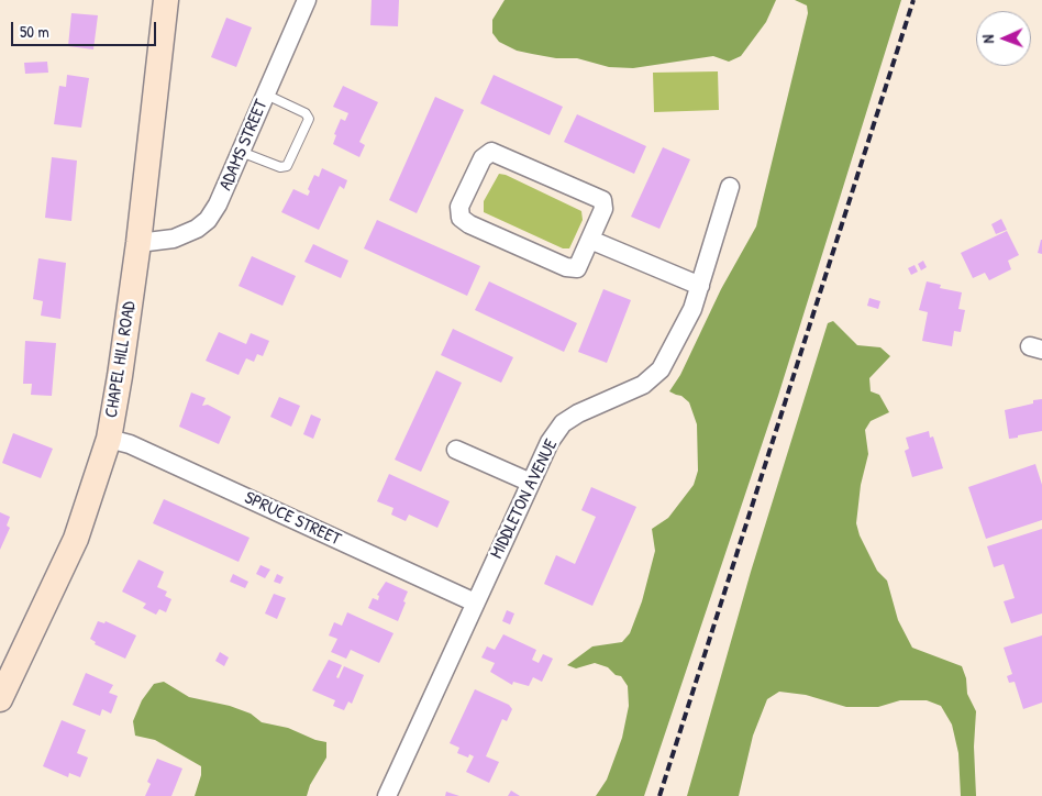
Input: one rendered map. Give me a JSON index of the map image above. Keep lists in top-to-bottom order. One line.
{"streets":{"main road":["CHAPEL HILL ROAD"],"street":["ADAMS STREET","MIDDLETON AVENUE","SPRUCE STREET"]},"crossings":[["ADAMS STREET","CHAPEL HILL ROAD"],["CHAPEL HILL ROAD","SPRUCE STREET"],["MIDDLETON AVENUE","SPRUCE STREET"]],"scale_bar":"50 m","north":"left"}
